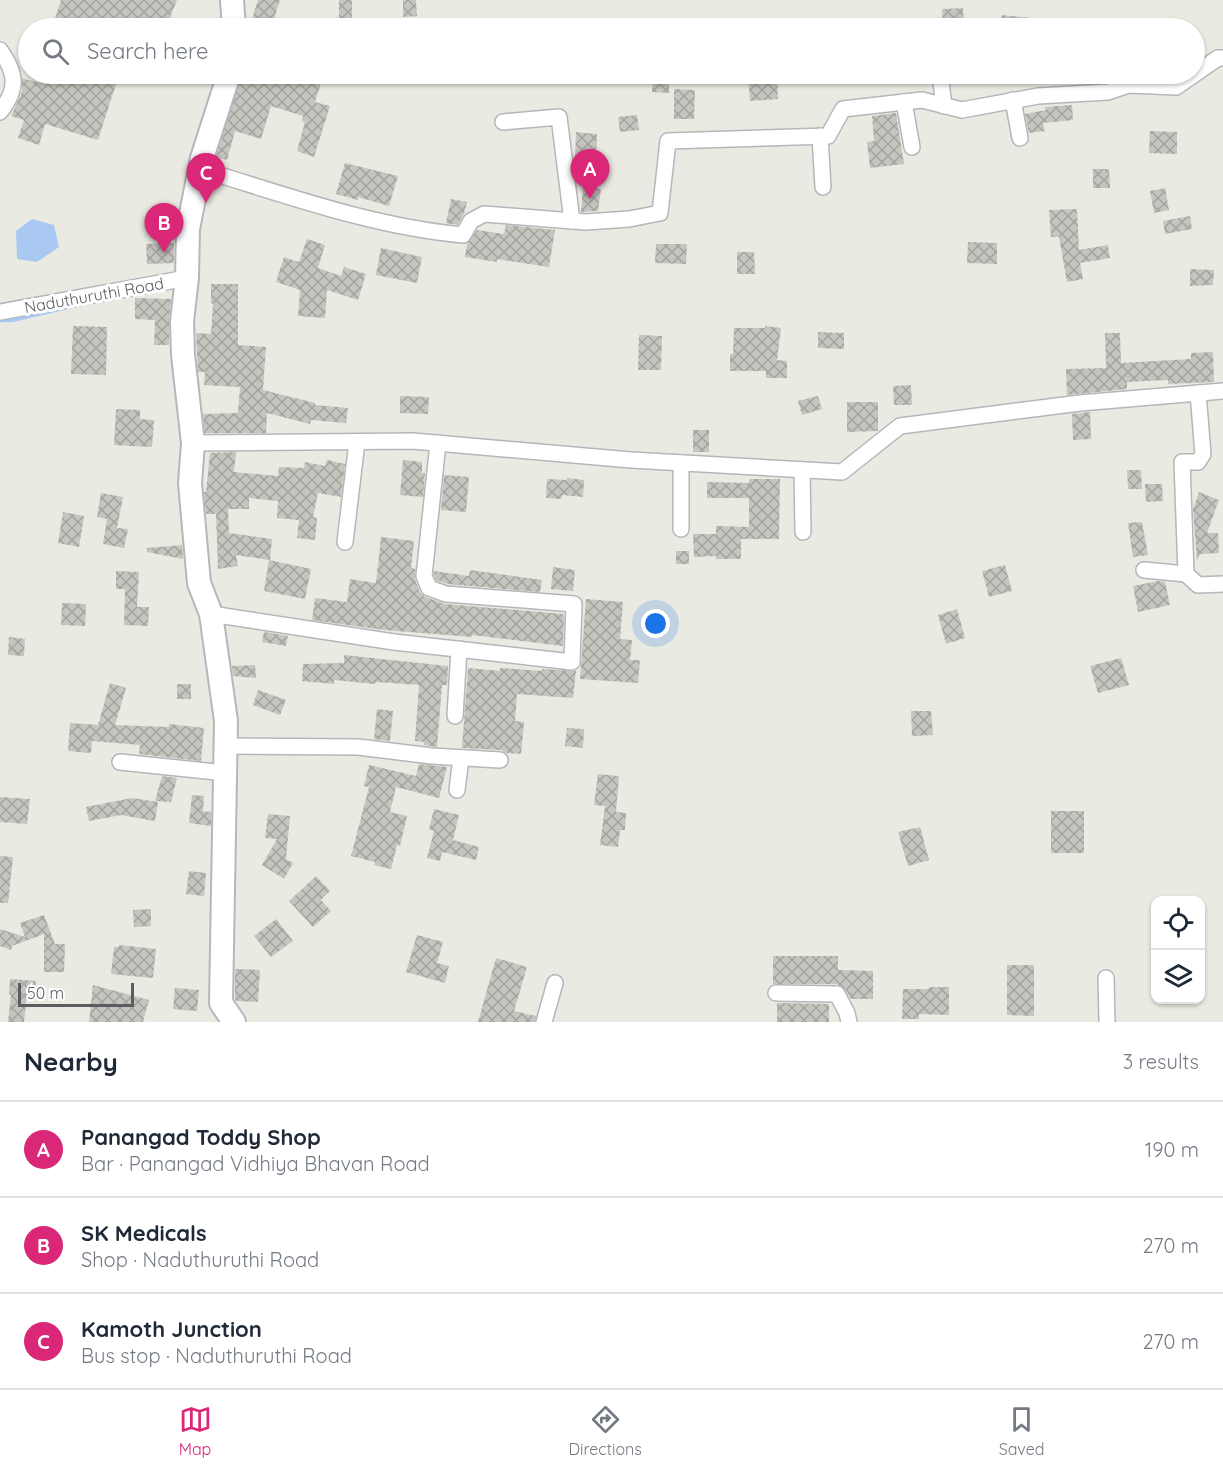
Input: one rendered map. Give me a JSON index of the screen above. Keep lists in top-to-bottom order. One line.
{"streets":{"street":["Naduthuruthi Road"]},"scale_bar":"50 m","page":{"search":"Search here","pins":["A","C","B"],"scale":"50 m","heading":["Nearby","3 results"],"list":[{"mark":"A","name":"Panangad Toddy Shop","note":"Bar · Panangad Vidhiya Bhavan Road","value":"190 m"},{"mark":"B","name":"SK Medicals","note":"Shop · Naduthuruthi Road","value":"270 m"},{"mark":"C","name":"Kamoth Junction","note":"Bus stop · Naduthuruthi Road","value":"270 m"}],"nav":["Map","Directions","Saved"]}}
